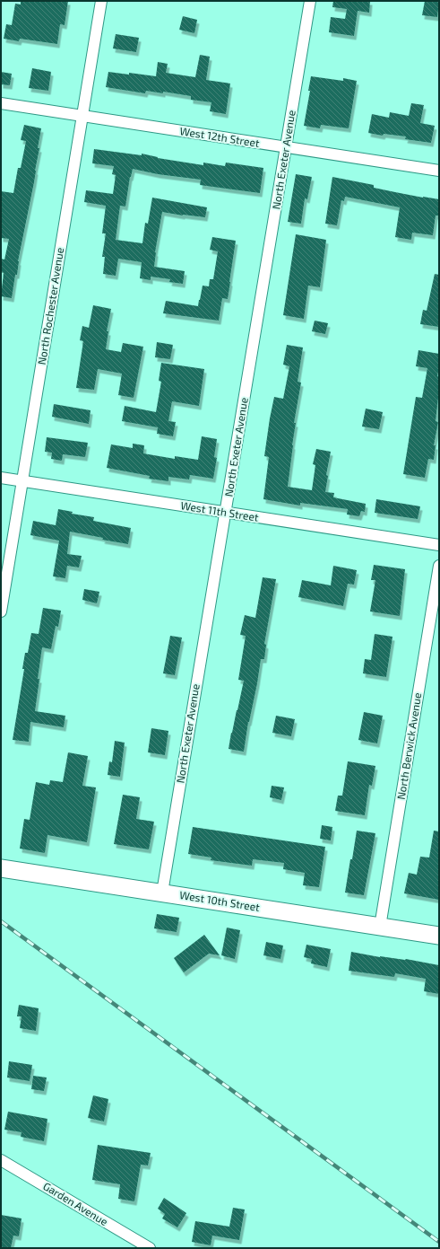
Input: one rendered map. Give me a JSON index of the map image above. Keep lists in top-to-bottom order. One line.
{"streets":{"main road":["West 10th Street"],"street":["West 12th Street","North Exeter Avenue","North Rochester Avenue","West 11th Street","North Berwick Avenue","Garden Avenue"]},"crossings":[["West 12th Street","North Exeter Avenue"],["West 12th Street","North Rochester Avenue"],["North Exeter Avenue","West 11th Street"],["North Exeter Avenue","West 10th Street"],["North Rochester Avenue","West 11th Street"],["North Berwick Avenue","West 10th Street"]]}
